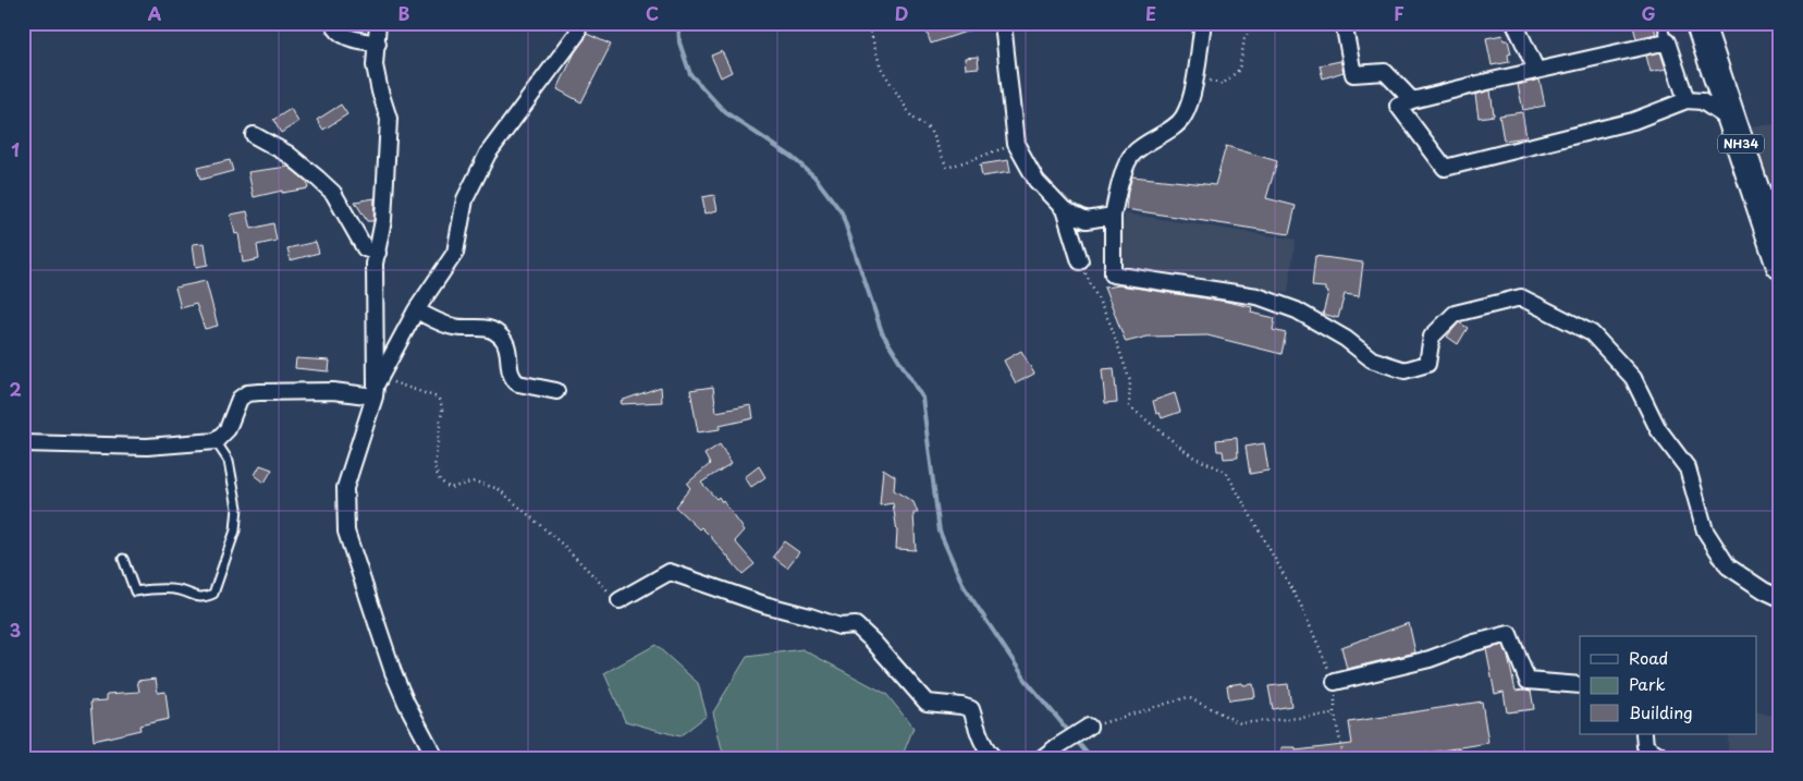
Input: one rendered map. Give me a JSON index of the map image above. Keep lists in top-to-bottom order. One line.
{"streets":{"highway":["NH34"]},"legend":["Road","Park","Building"],"grid":{"columns":["A","B","C","D","E","F","G"],"rows":["1","2","3"]}}
